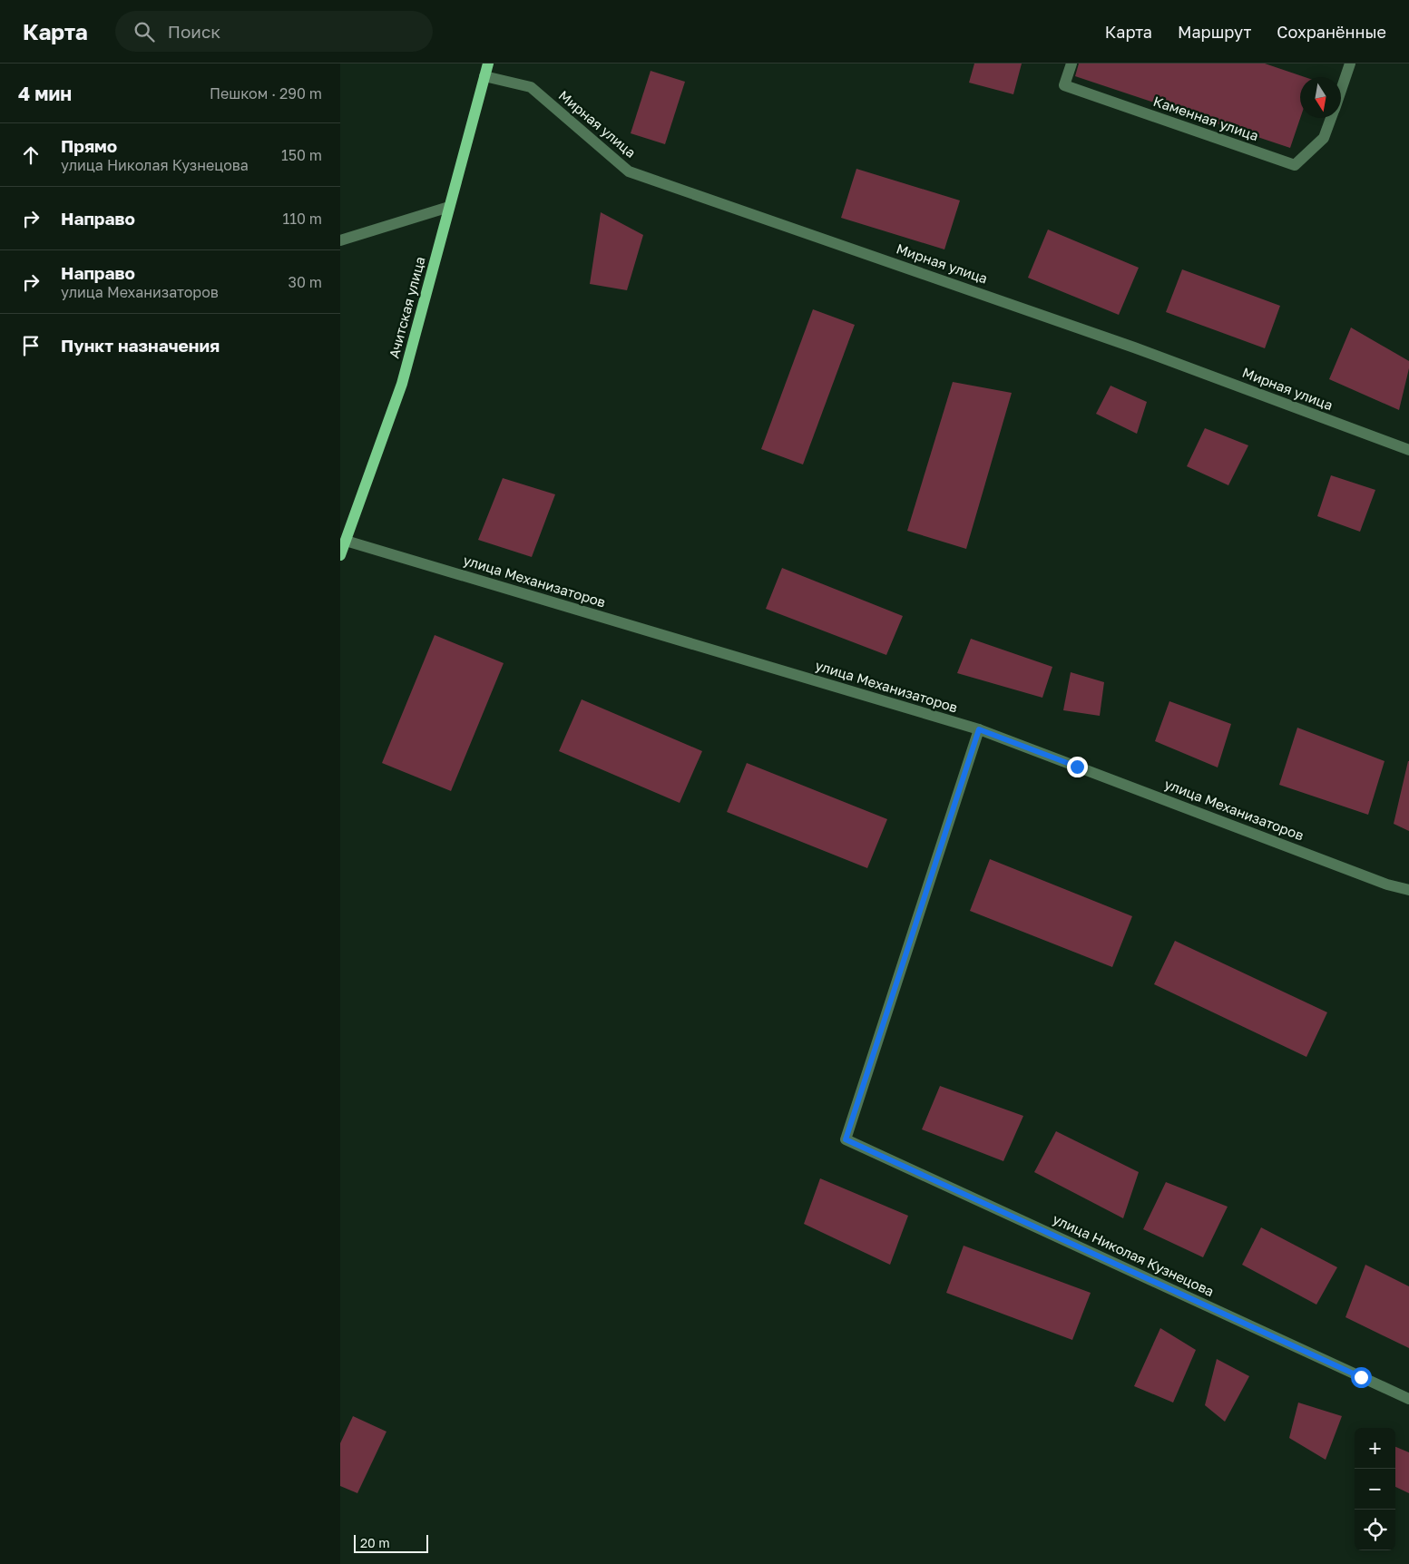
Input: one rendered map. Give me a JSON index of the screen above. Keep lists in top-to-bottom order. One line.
{"streets":{"main road":["Ачитская улица"],"street":["Каменная улица","Мирная улица","улица Механизаторов","улица Николая Кузнецова"]},"crossings":[["Мирная улица","Ачитская улица"],["Ачитская улица","улица Механизаторов"],["улица Механизаторов","улица Николая Кузнецова"]],"scale_bar":"20 m","north":"bottom","page":{"header":"Карта","search":"Поиск","nav":["Карта","Маршрут","Сохранённые"],"heading":["4 мин","Пешком · 290 m"],"list":[["Прямо","улица Николая Кузнецова","150 m"],["Направо","110 m"],["Направо","улица Механизаторов","30 m"],"Пункт назначения"],"map_buttons":["+","−"],"scale":"20 m"}}
